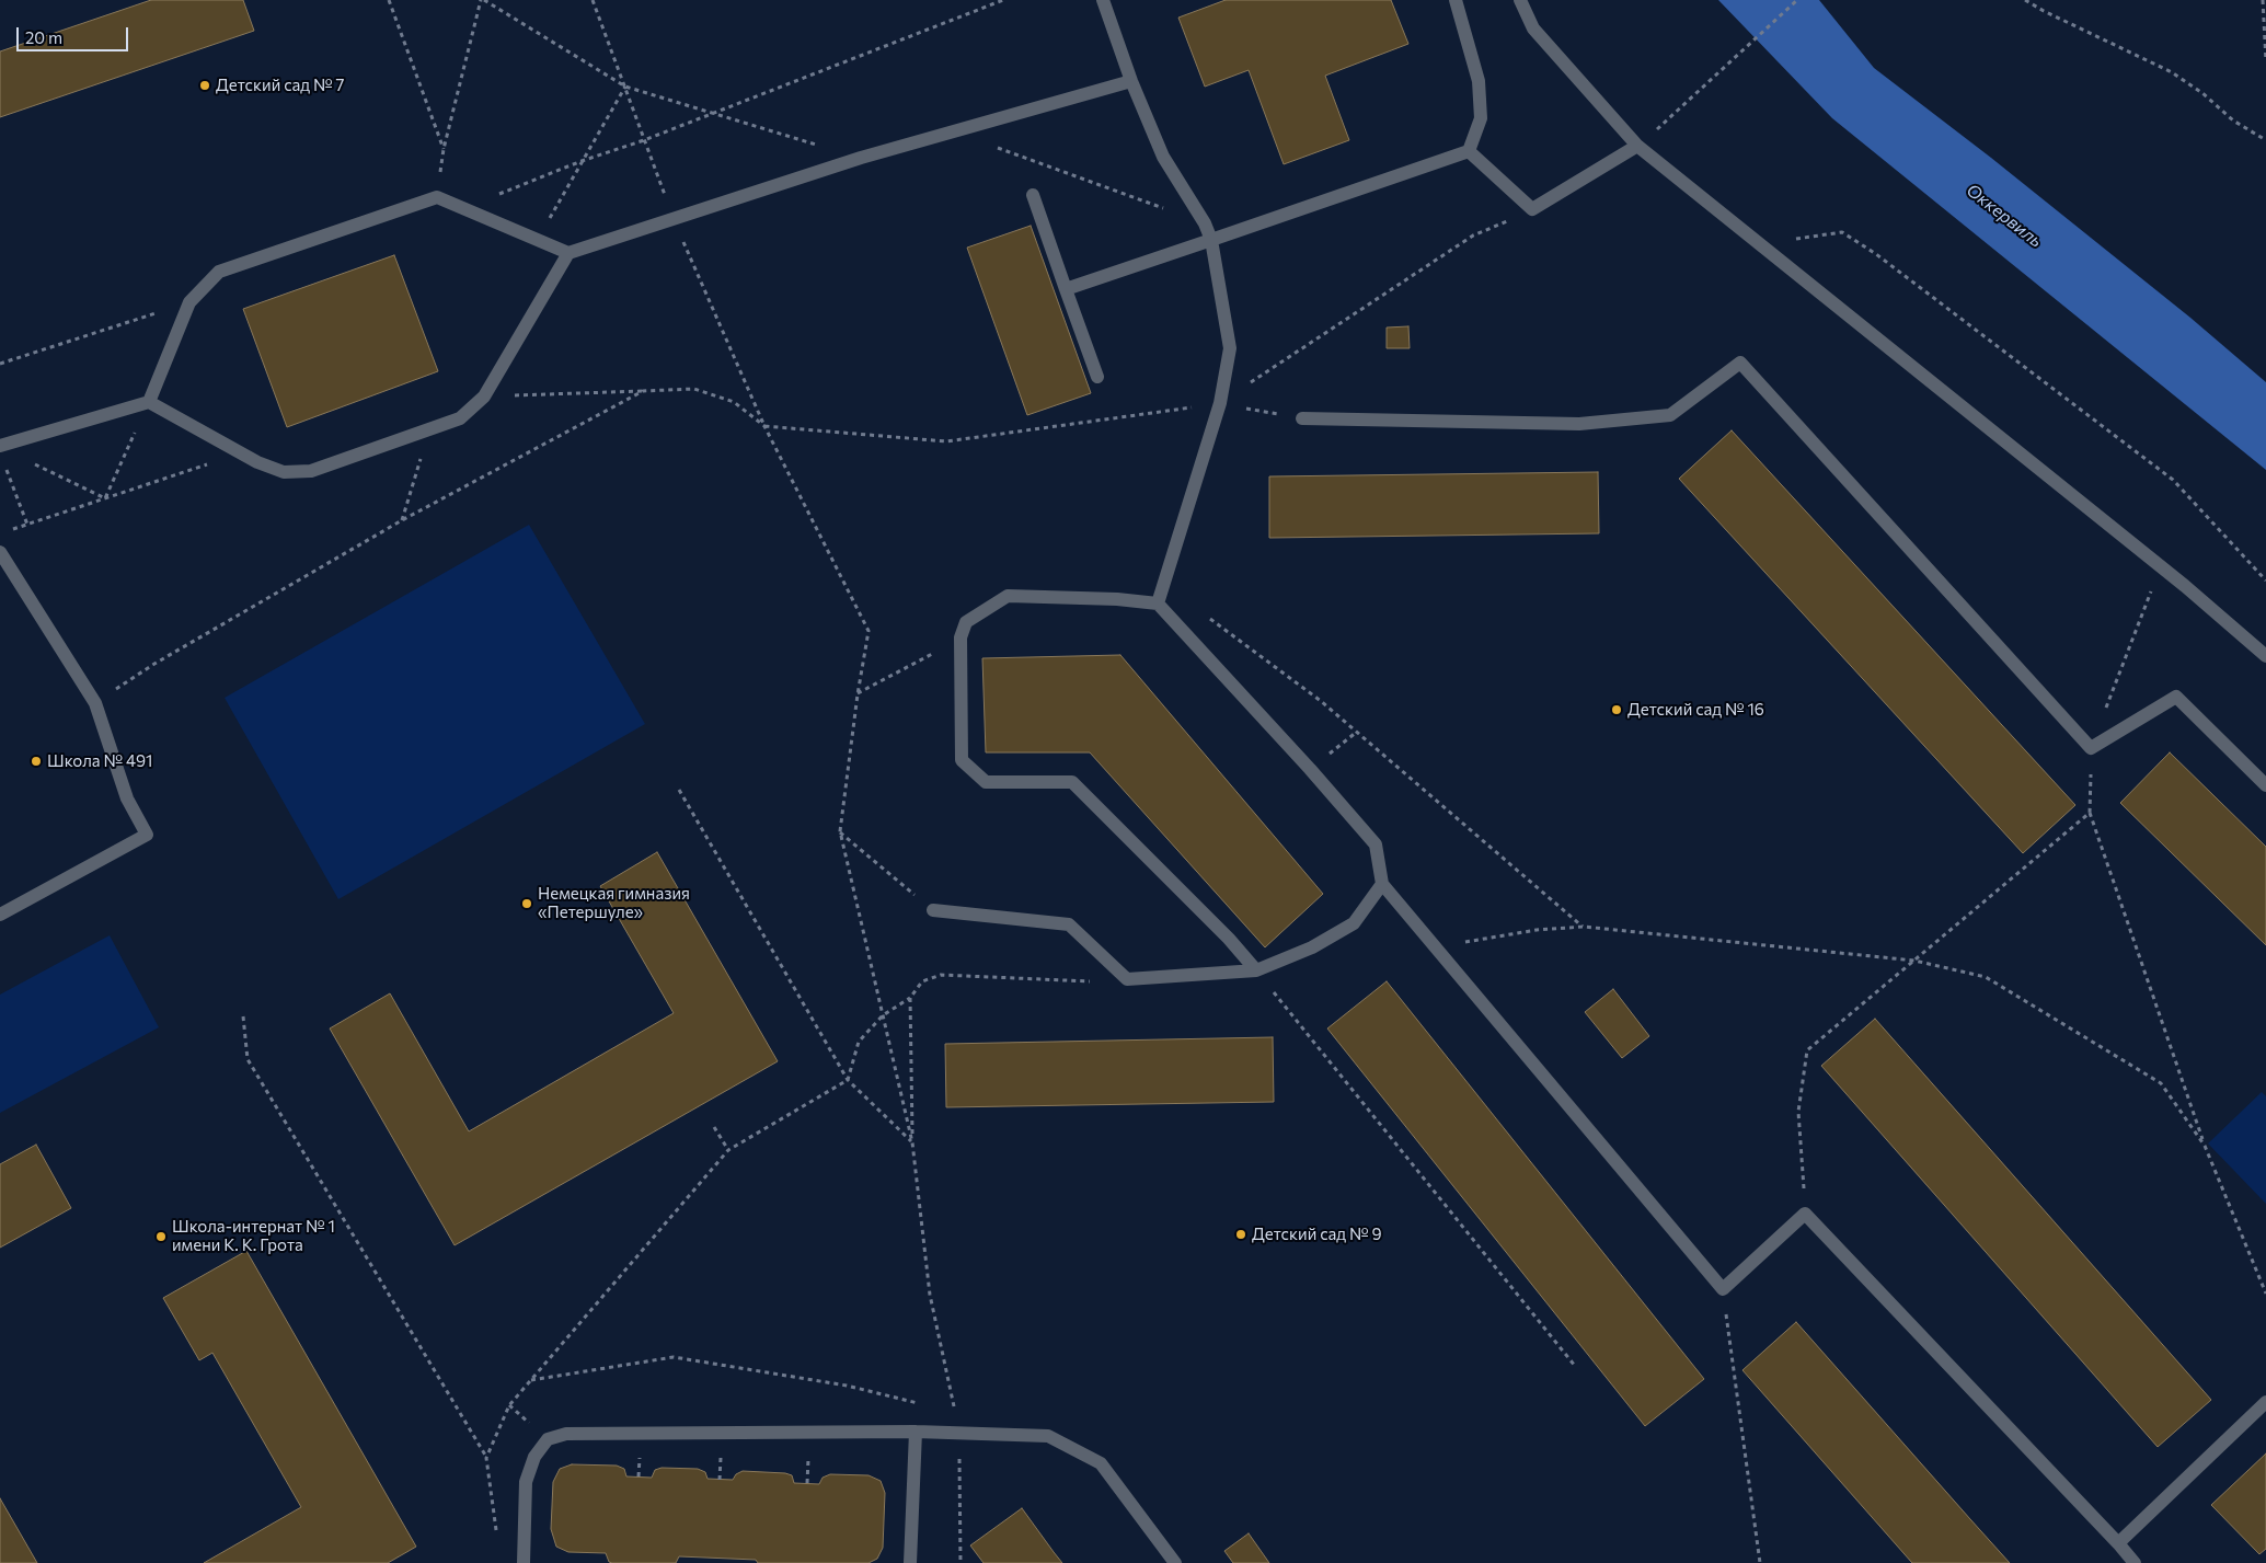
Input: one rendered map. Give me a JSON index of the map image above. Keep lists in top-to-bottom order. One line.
{"water":["Оккервиль"],"places":["Детский сад № 7","Детский сад № 16","Школа № 491","Немецкая гимназия «Петершуле»","Детский сад № 9","Школа-интернат № 1 имени К. К. Грота"],"scale_bar":"20 m"}
